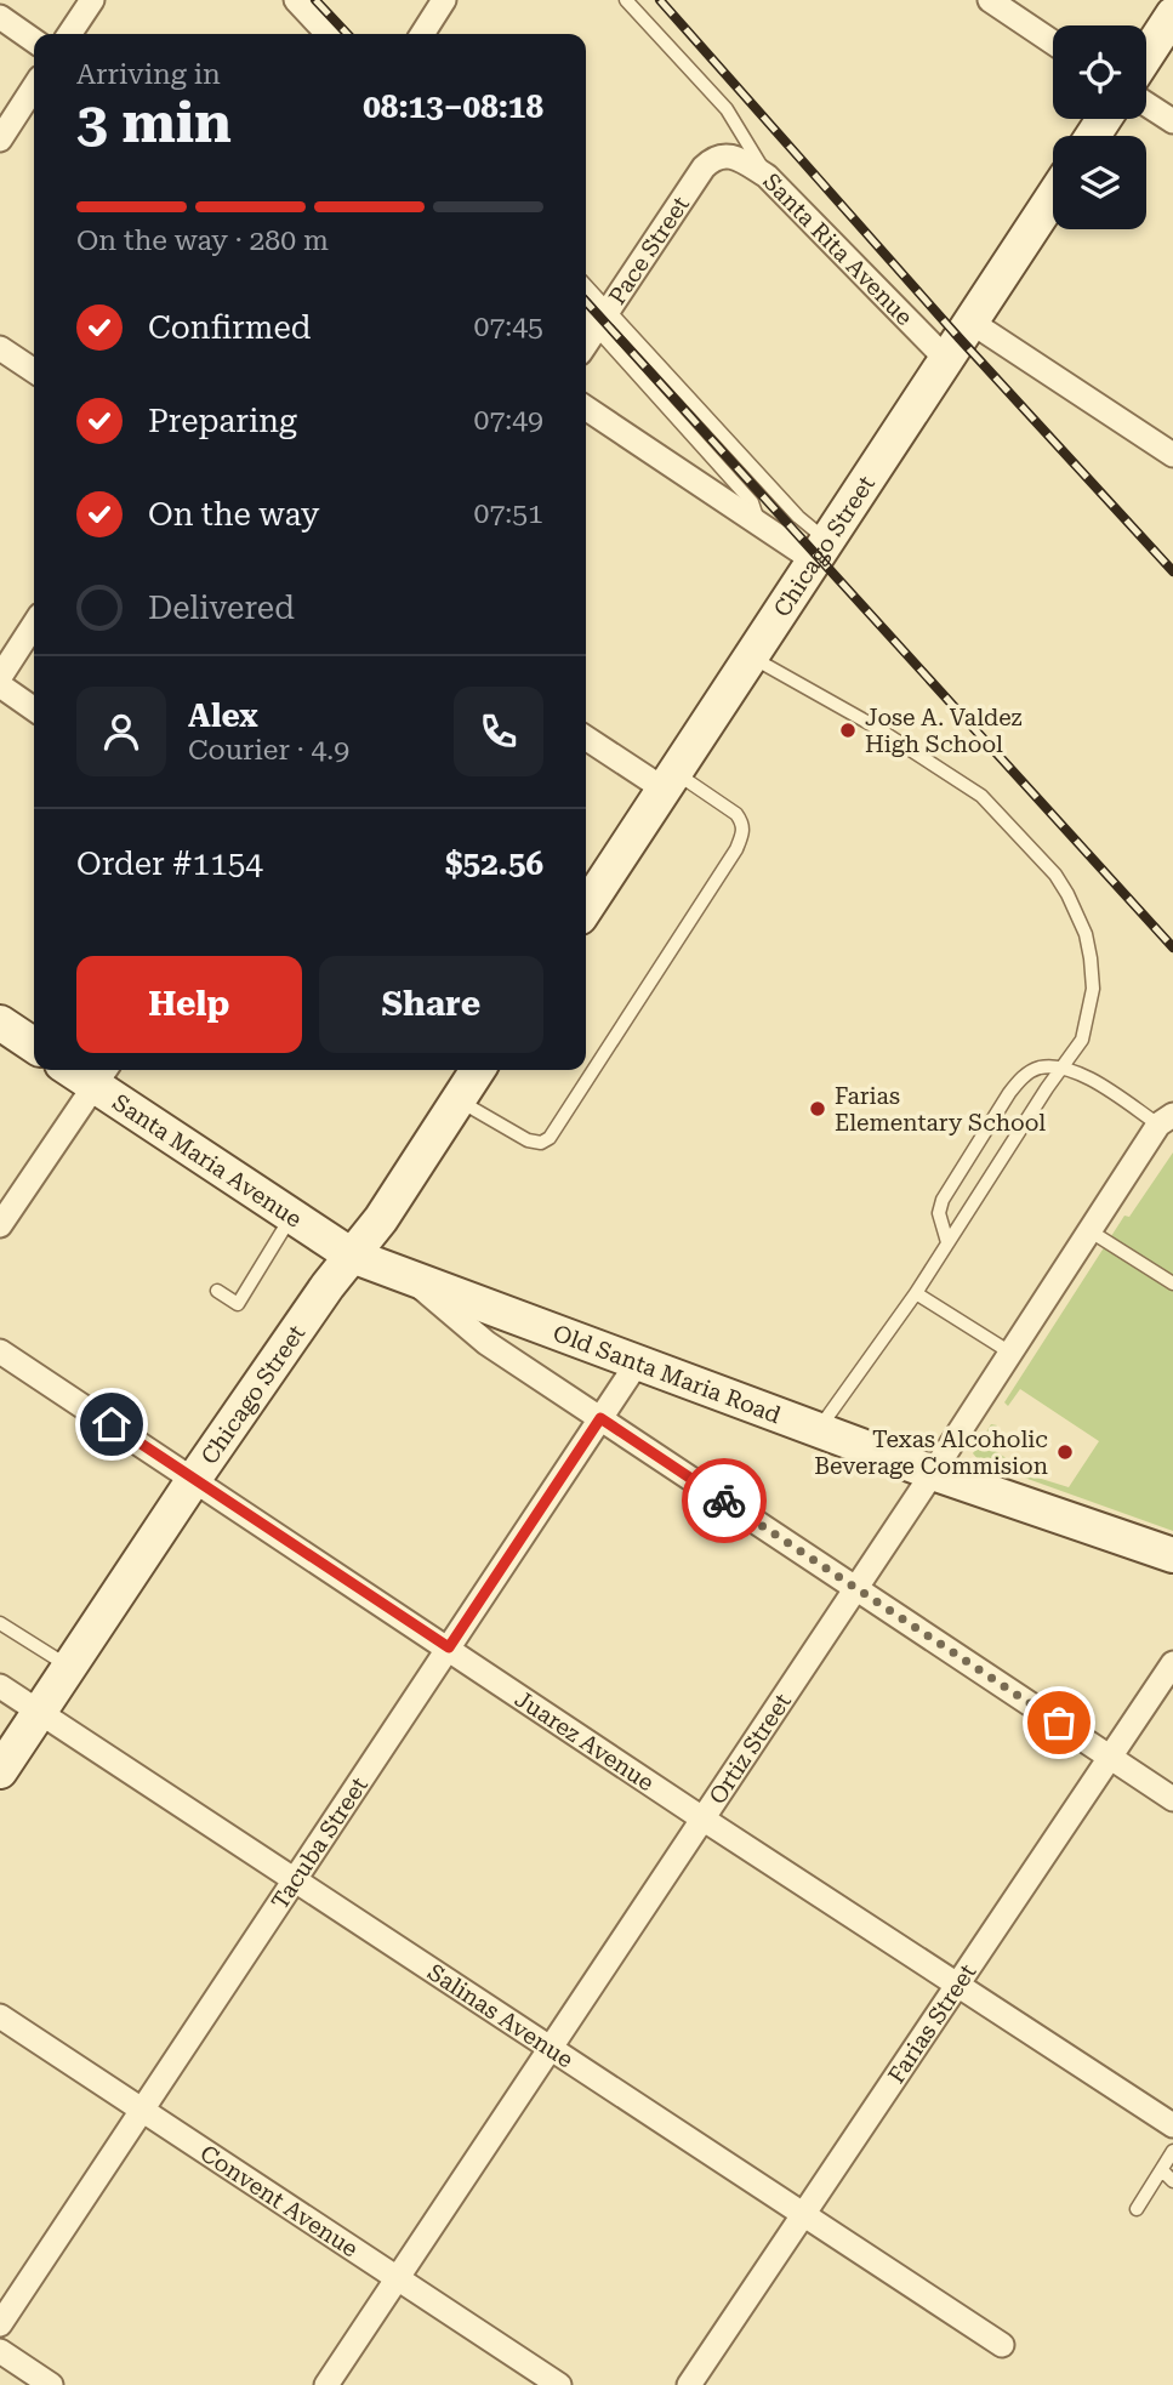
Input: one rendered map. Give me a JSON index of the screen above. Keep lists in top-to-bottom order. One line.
{"streets":{"street":["Santa Rita Avenue","Pace Street","Chicago Street","Santa Maria Avenue","Old Santa Maria Road","Juarez Avenue","Ortiz Street","Tacuba Street","Salinas Avenue","Farias Street","Convent Avenue"]},"crossings":[["Santa Rita Avenue","Pace Street"],["Santa Rita Avenue","Chicago Street"],["Chicago Street","Santa Maria Avenue"],["Chicago Street","Old Santa Maria Road"],["Chicago Street","Juarez Avenue"],["Chicago Street","Salinas Avenue"],["Santa Maria Avenue","Old Santa Maria Road"],["Old Santa Maria Road","Ortiz Street"],["Old Santa Maria Road","Tacuba Street"],["Juarez Avenue","Ortiz Street"],["Juarez Avenue","Tacuba Street"],["Juarez Avenue","Farias Street"],["Ortiz Street","Salinas Avenue"],["Ortiz Street","Convent Avenue"],["Tacuba Street","Salinas Avenue"],["Tacuba Street","Convent Avenue"],["Salinas Avenue","Farias Street"]],"places":["Jose A. Valdez High School","Farias Elementary School","Texas Alcoholic Beverage Commision"],"page":{"heading":["3 min","Arriving in","08:13–08:18"],"panel":["Alex","Courier · 4.9","Order #1154","$52.56"],"bar":"On the way · 280 m","list":[["Confirmed","07:45"],["Preparing","07:49"],["On the way","07:51"],"Delivered"],"buttons":["Help","Share"]}}
